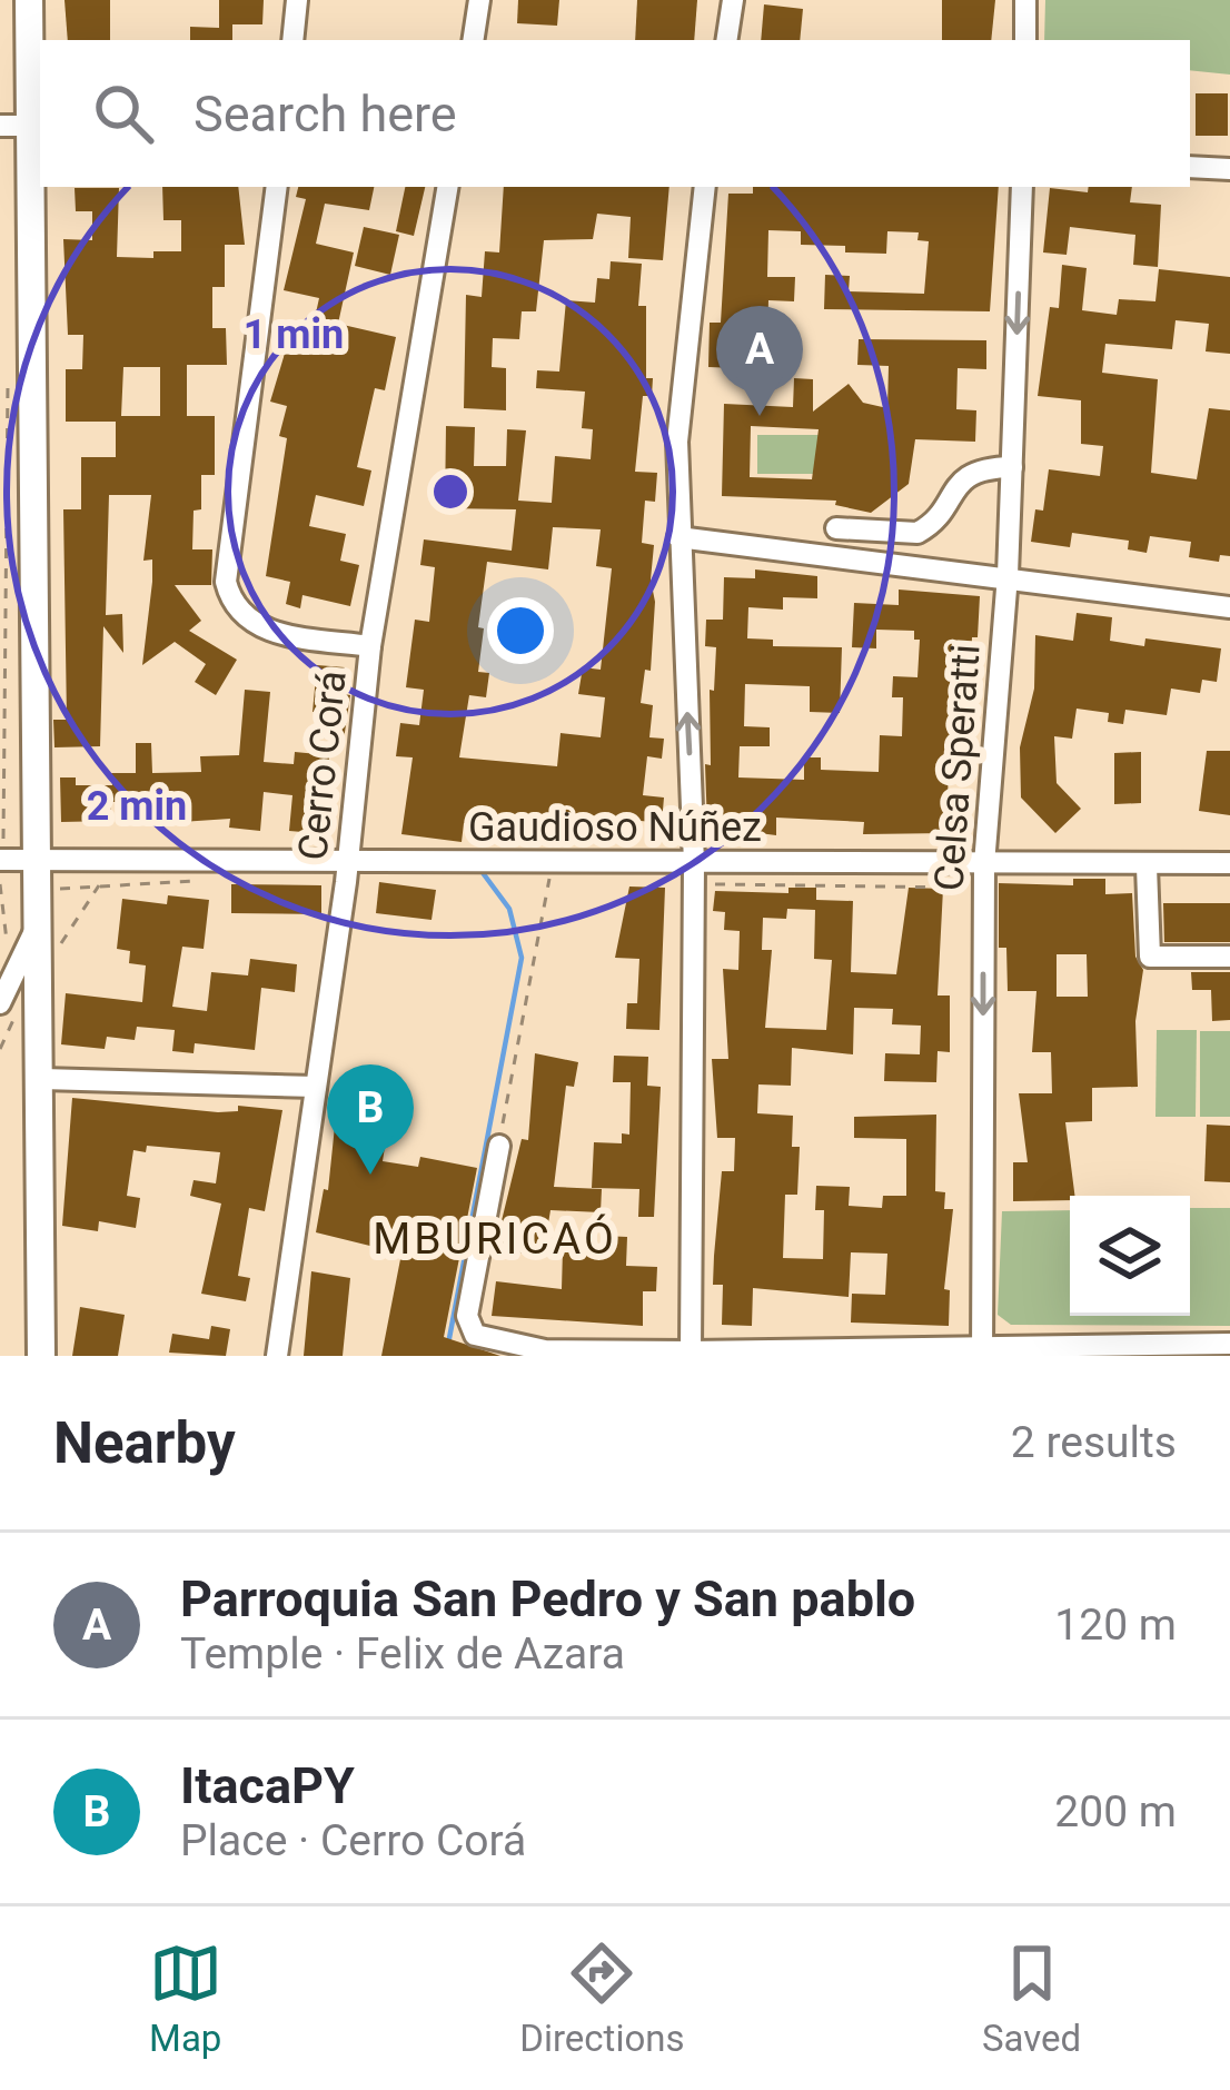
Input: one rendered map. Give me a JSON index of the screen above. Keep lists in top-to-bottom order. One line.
{"streets":{"street":["Cerro Corá","Celsa Speratti","Gaudioso Núñez"]},"crossings":[["Cerro Corá","Gaudioso Núñez"],["Celsa Speratti","Gaudioso Núñez"]],"one_way":["Celsa Speratti"],"districts":["MBURICAÓ"],"page":{"search":"Search here","pins":["A","B"],"heading":["Nearby","2 results"],"list":[{"mark":"A","name":"Parroquia San Pedro y San pablo","note":"Temple · Felix de Azara","value":"120 m"},{"mark":"B","name":"ItacaPY","note":"Place · Cerro Corá","value":"200 m"}],"nav":["Map","Directions","Saved"]},"rings":["1 min","2 min"]}
